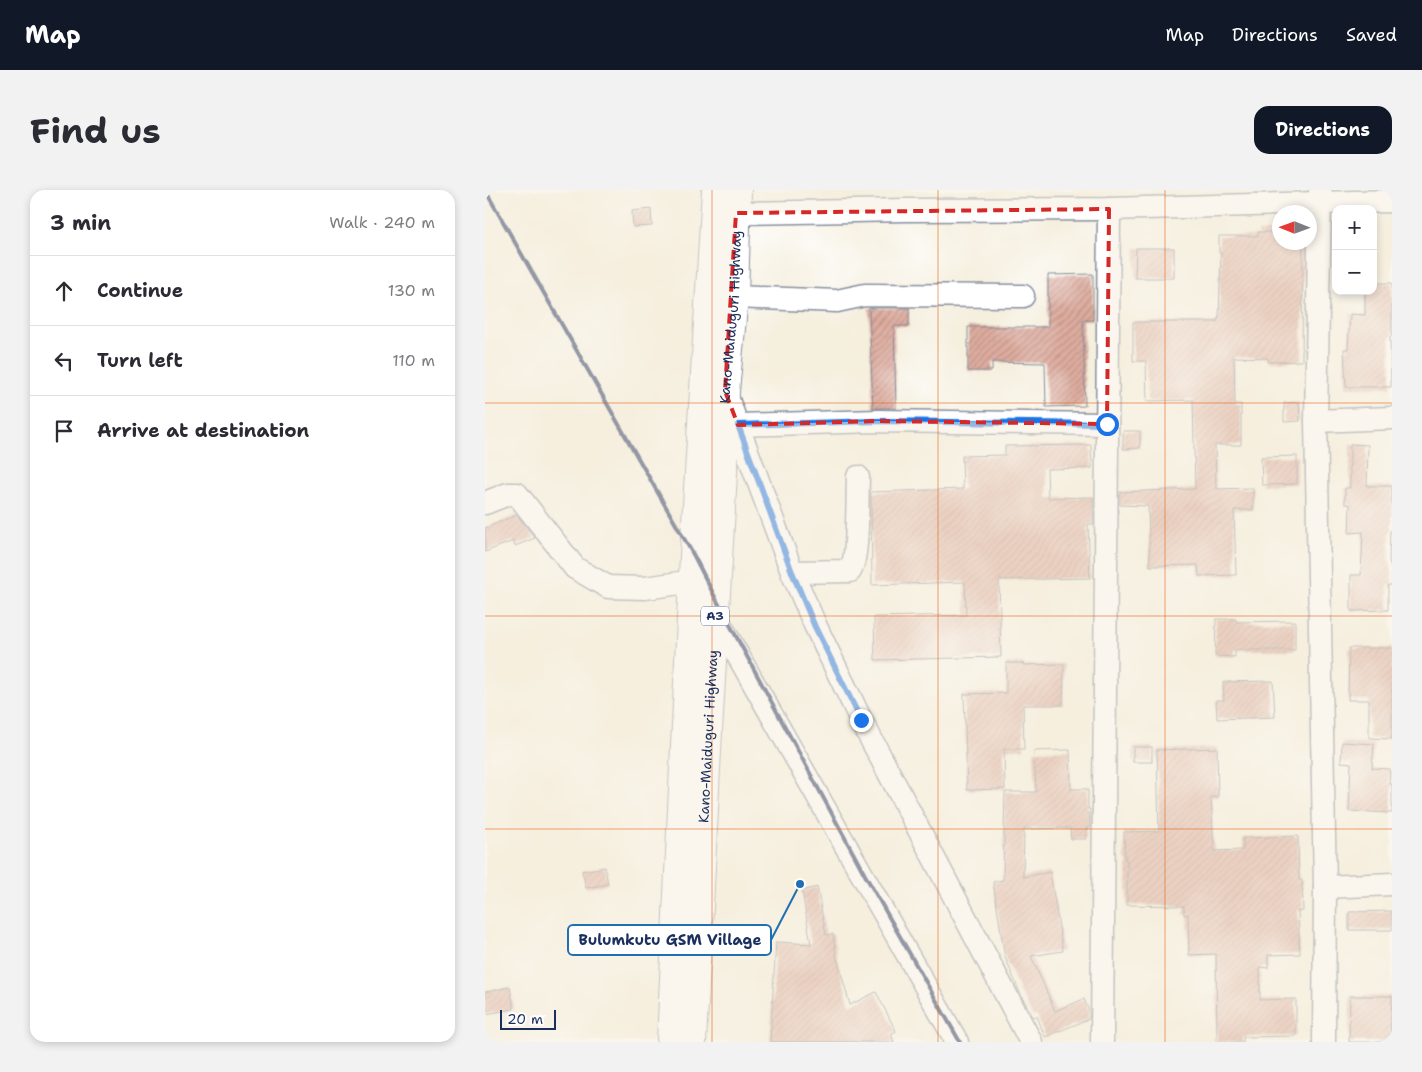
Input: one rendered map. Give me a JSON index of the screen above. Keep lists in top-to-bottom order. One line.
{"streets":{"highway":["Kano-Maiduguri Highway","A3"]},"places":["Bulumkutu GSM Village"],"scale_bar":"20 m","north":"left","page":{"header":"Map","nav":["Map","Directions","Saved"],"buttons":"Directions","title":"Find us","heading":["3 min","Walk · 240 m"],"map_buttons":["+","−"],"list":[["Continue","130 m"],["Turn left","110 m"],"Arrive at destination"],"scale":"20 m"}}
